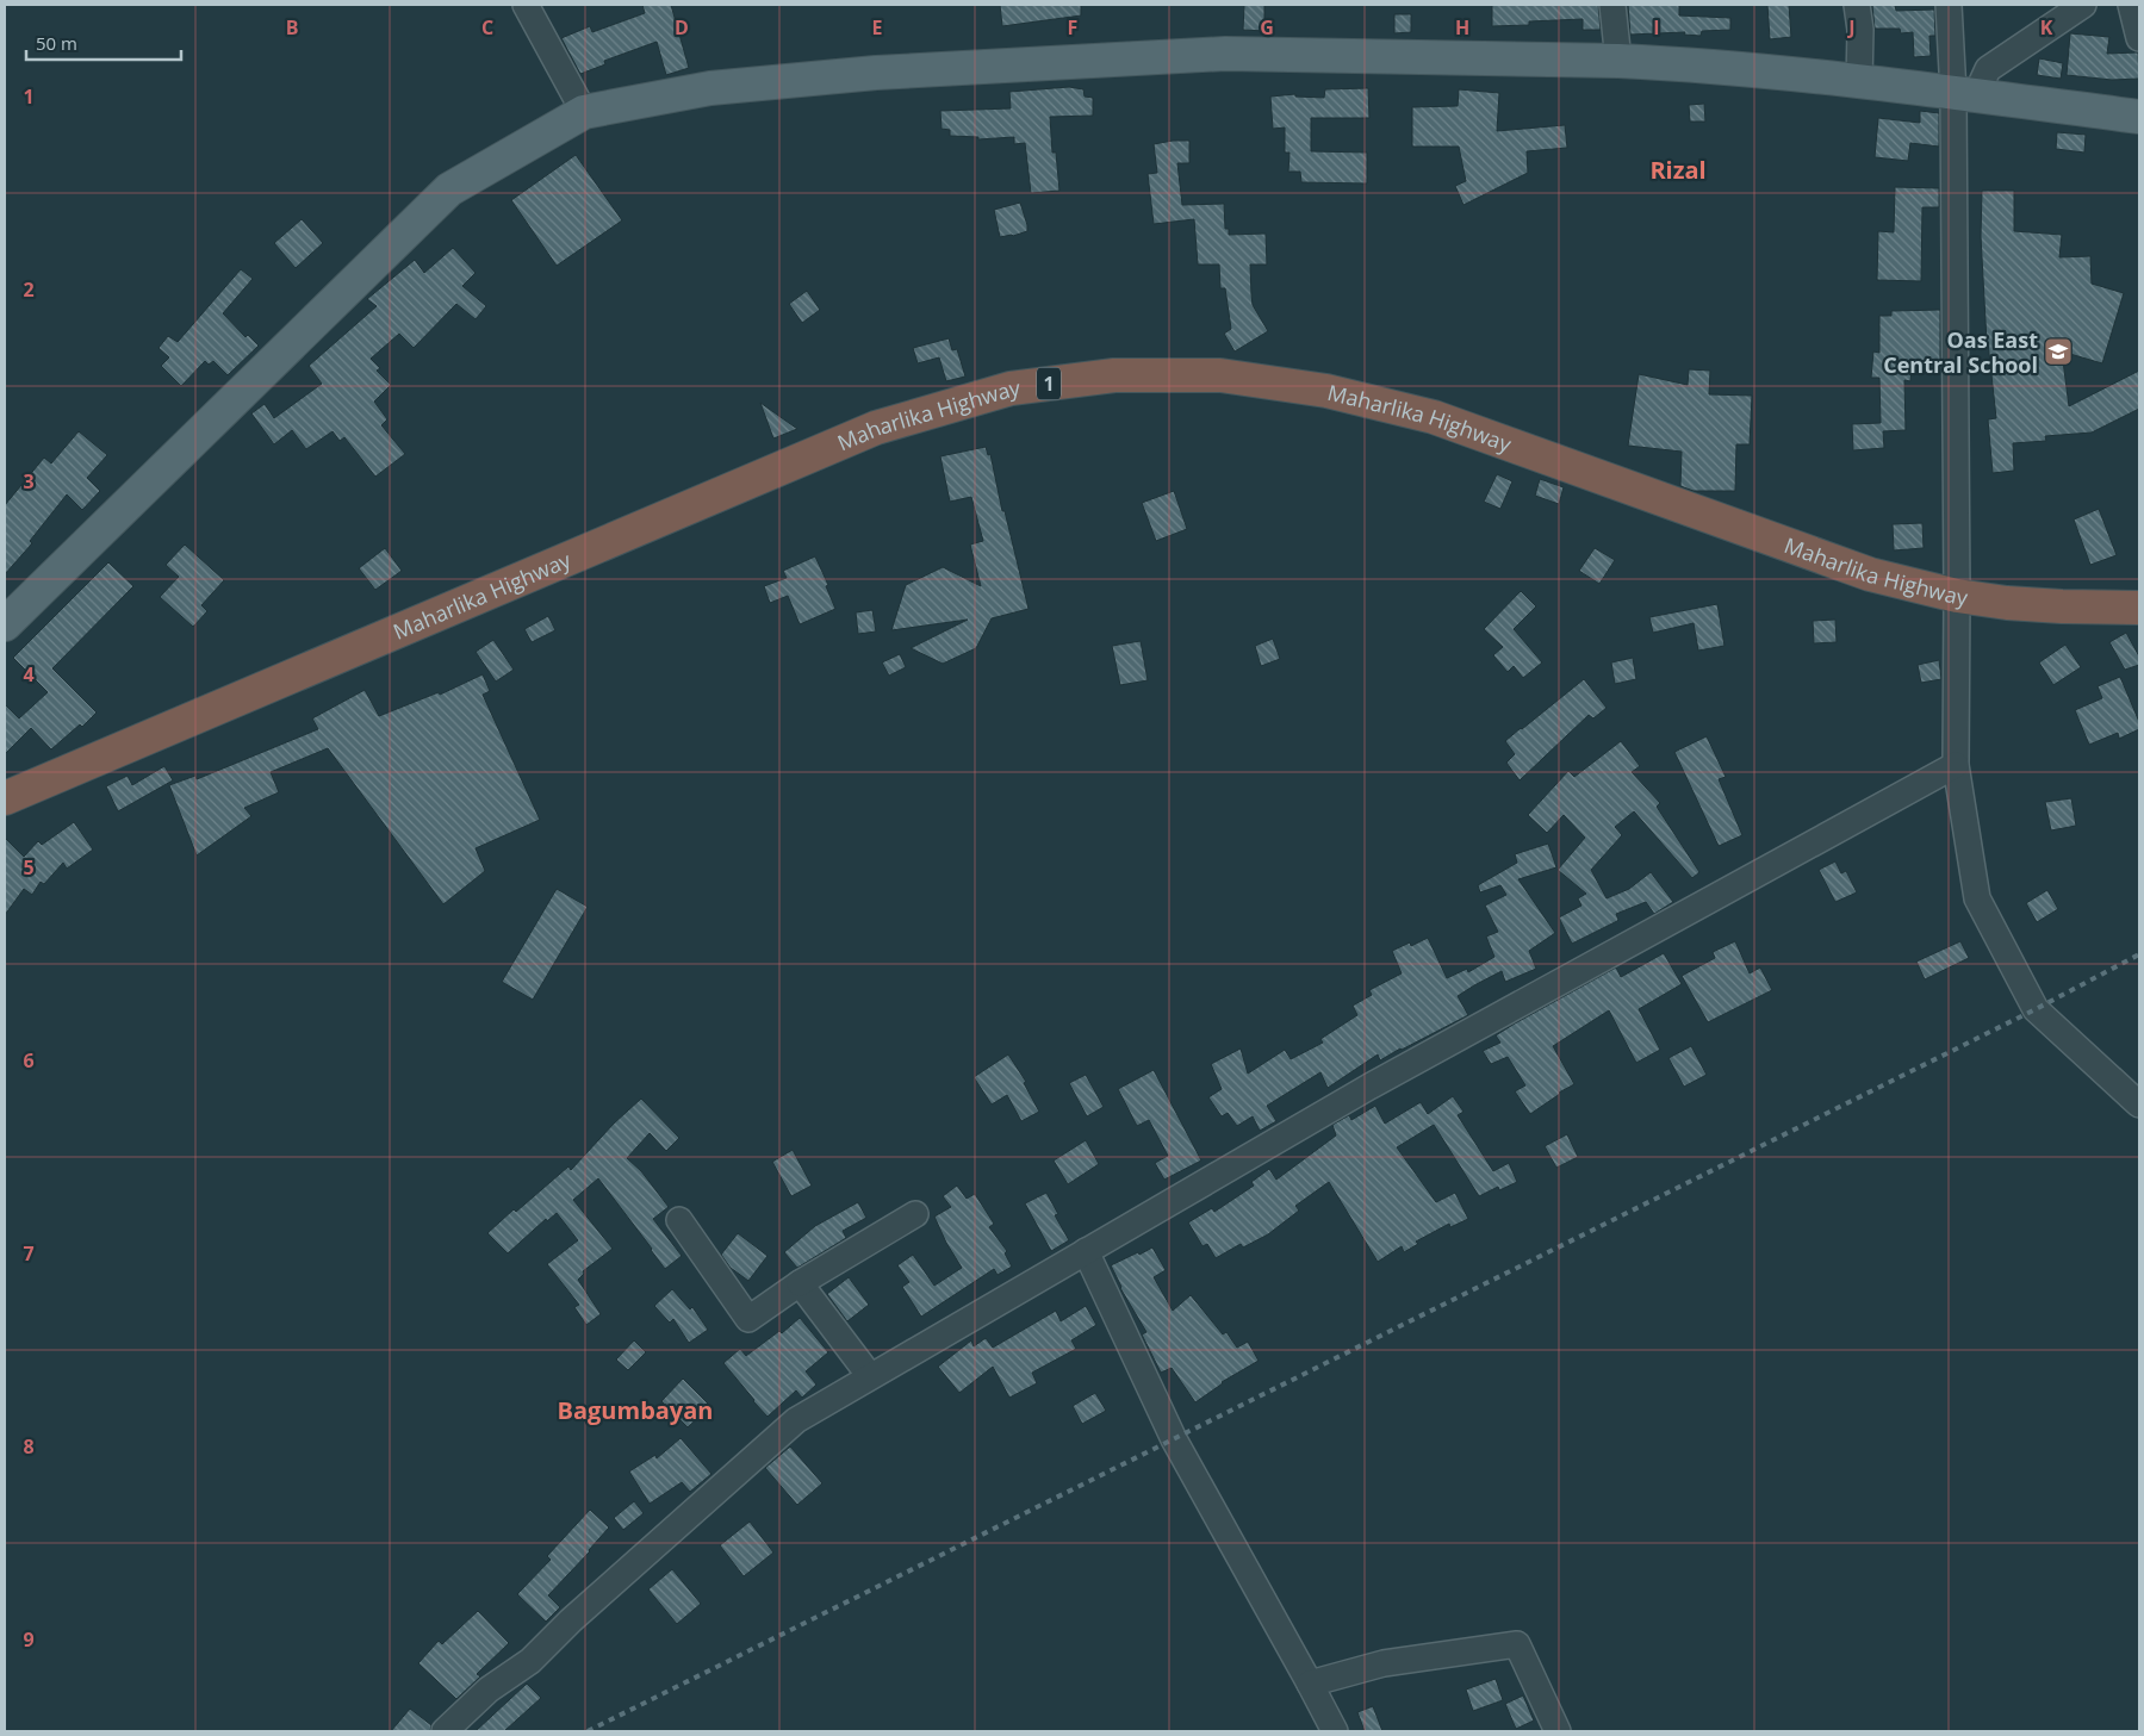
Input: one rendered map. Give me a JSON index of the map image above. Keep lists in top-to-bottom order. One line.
{"streets":{"highway":["1","Maharlika Highway"]},"districts":["Rizal","Bagumbayan"],"places":{"school or university":["Oas East Central School"]},"scale_bar":"50 m","grid":{"columns":["B","C","D","E","F","G","H","I","J","K"],"rows":["1","2","3","4","5","6","7","8","9"]}}
